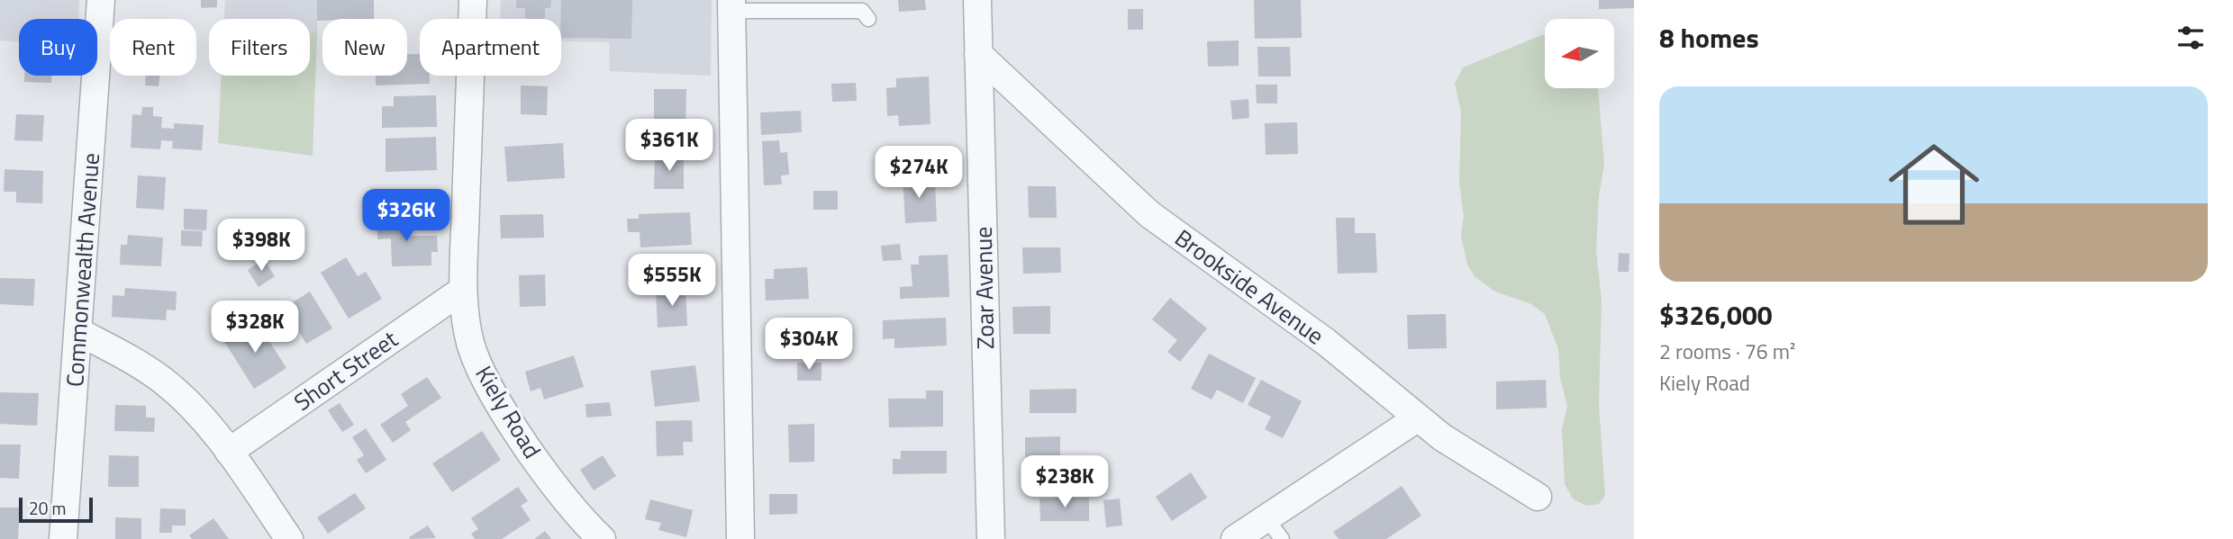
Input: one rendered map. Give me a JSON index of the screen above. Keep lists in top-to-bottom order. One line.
{"streets":{"street":["Commonwealth Avenue","Brookside Avenue","Zoar Avenue","Short Street","Kiely Road"]},"crossings":[["Brookside Avenue","Zoar Avenue"],["Short Street","Kiely Road"]],"scale_bar":"20 m","north":"left","page":{"heading":"8 homes","chip":["Buy","Rent","Filters","New","Apartment"],"list":[{"name":"$326,000","note":"2 rooms · 76 m² · Kiely Road"}],"price":["$361K","$274K","$326K","$398K","$555K","$328K","$304K","$238K"],"scale":"20 m"}}
